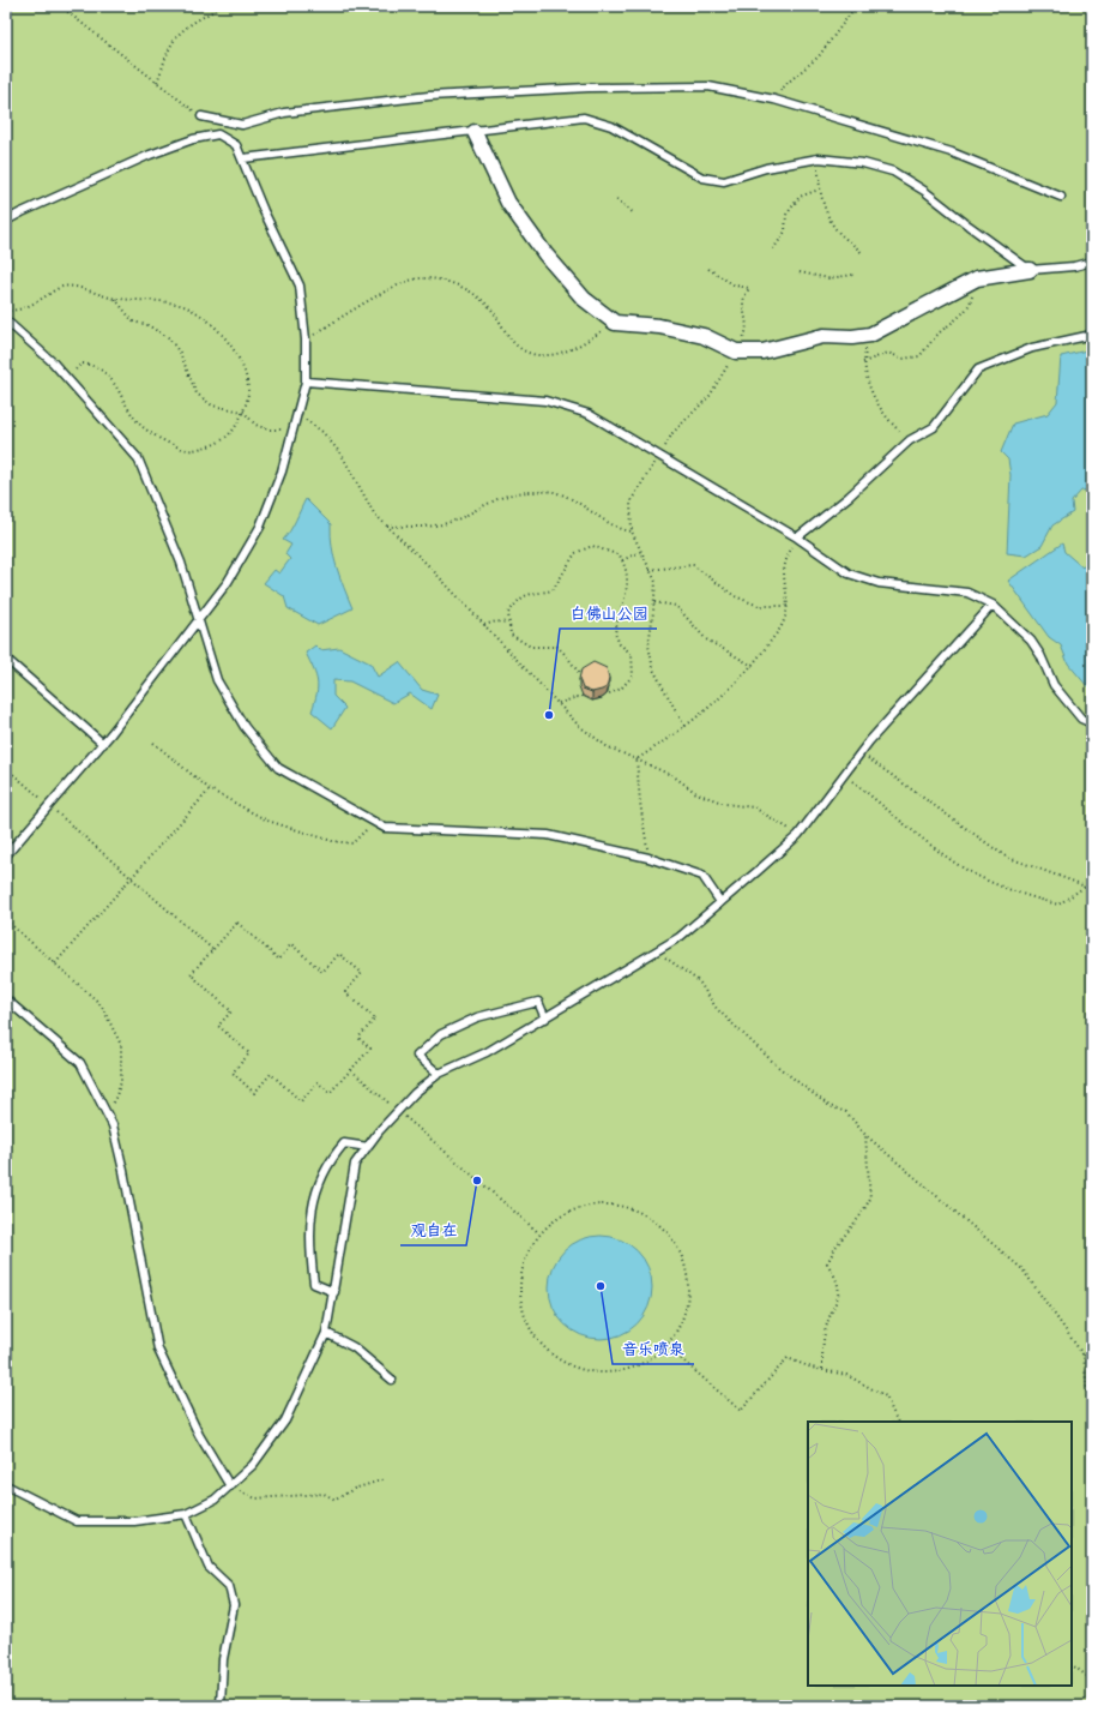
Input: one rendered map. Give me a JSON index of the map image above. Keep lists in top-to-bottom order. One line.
{"places":["白佛山公园","观自在","音乐喷泉"]}
